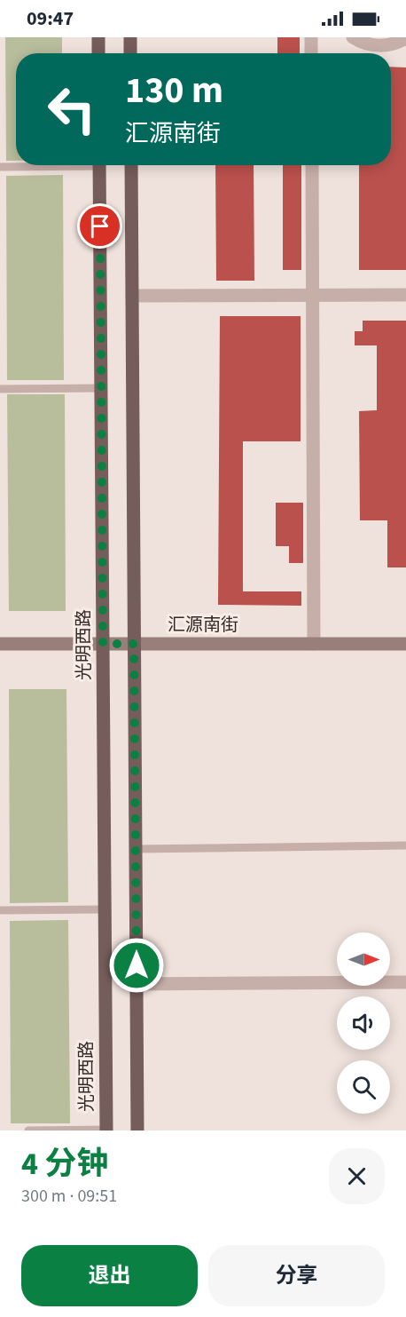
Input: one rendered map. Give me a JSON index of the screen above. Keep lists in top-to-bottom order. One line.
{"streets":{"main road":["光明西路"],"street":["汇源南街"]},"crossings":[["汇源南街","光明西路"]],"north":"right","page":{"status":"09:47","turn":["130 m","汇源南街"],"heading":["4 分钟","300 m · 09:51"],"buttons":["退出","分享"]}}
